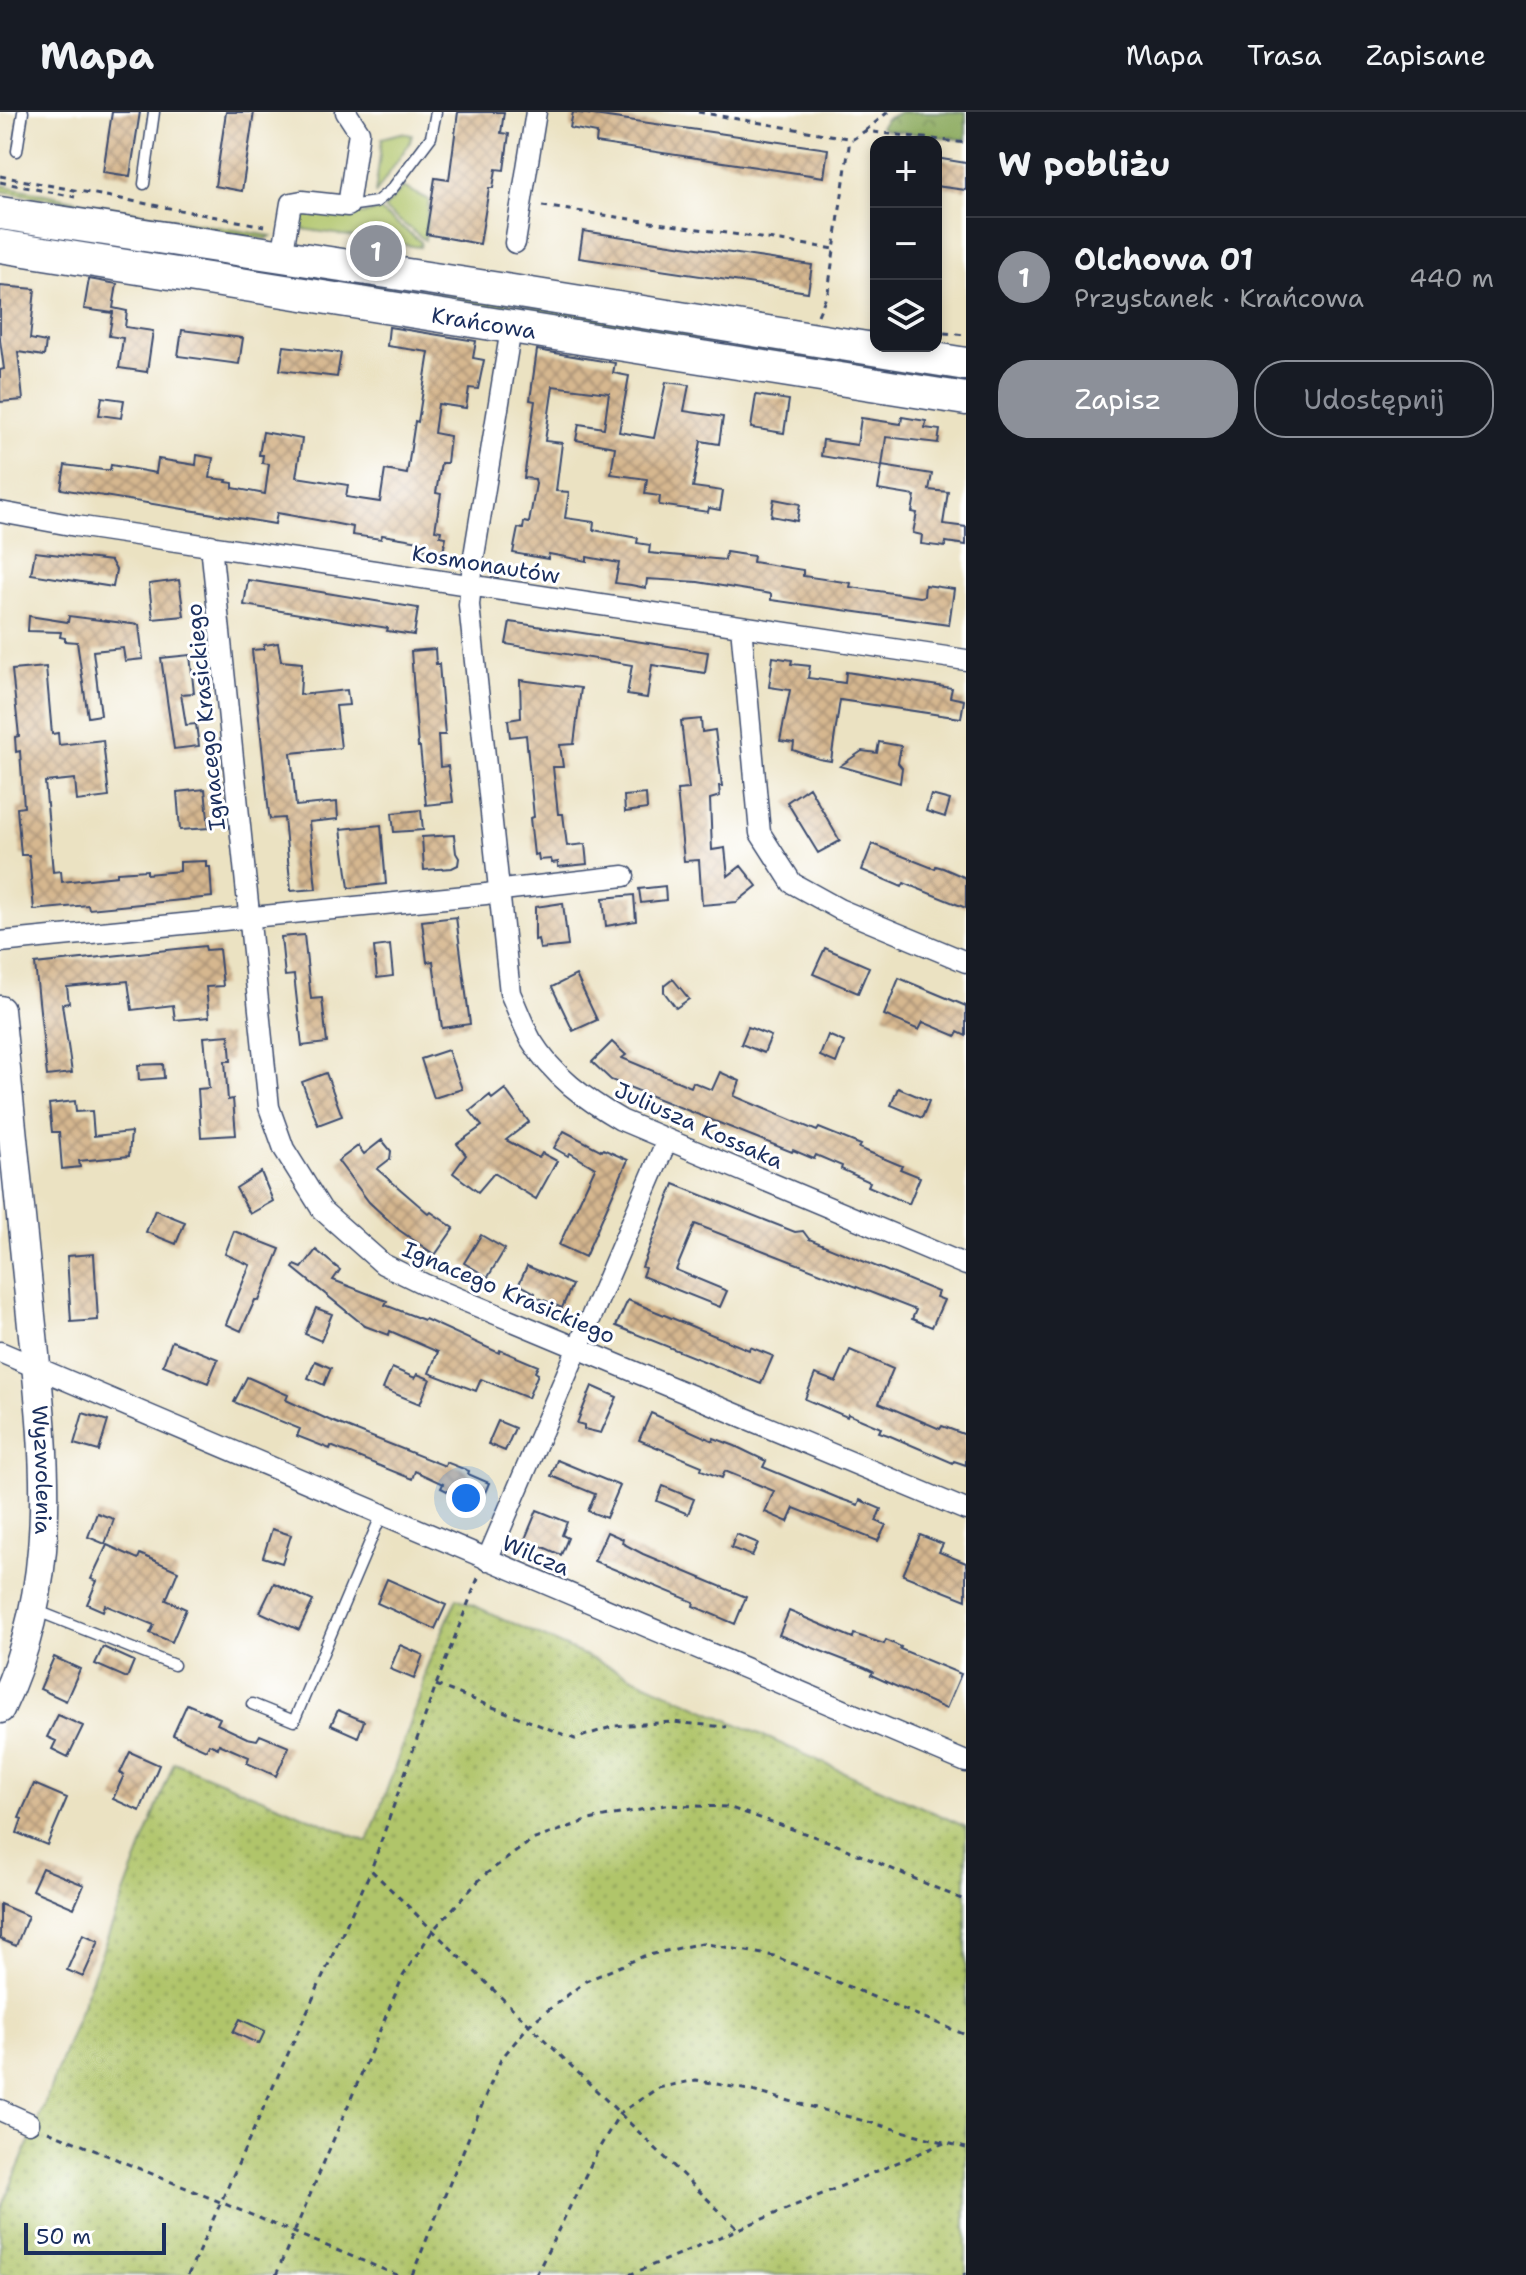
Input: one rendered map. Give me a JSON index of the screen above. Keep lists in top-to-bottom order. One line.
{"streets":{"main road":["Krańcowa"],"street":["Kosmonautów","Ignacego Krasickiego","Juliusza Kossaka","Wyzwolenia","Wilcza"]},"crossings":[["Kosmonautów","Ignacego Krasickiego"],["Kosmonautów","Juliusza Kossaka"],["Wyzwolenia","Wilcza"]],"scale_bar":"50 m","page":{"header":"Mapa","nav":["Mapa","Trasa","Zapisane"],"heading":"W pobliżu","map_buttons":["+","−"],"list":[{"mark":"1","name":"Olchowa 01","note":"Przystanek · Krańcowa","value":"440 m"}],"pins":"1","buttons":["Zapisz","Udostępnij"],"scale":"50 m"}}
